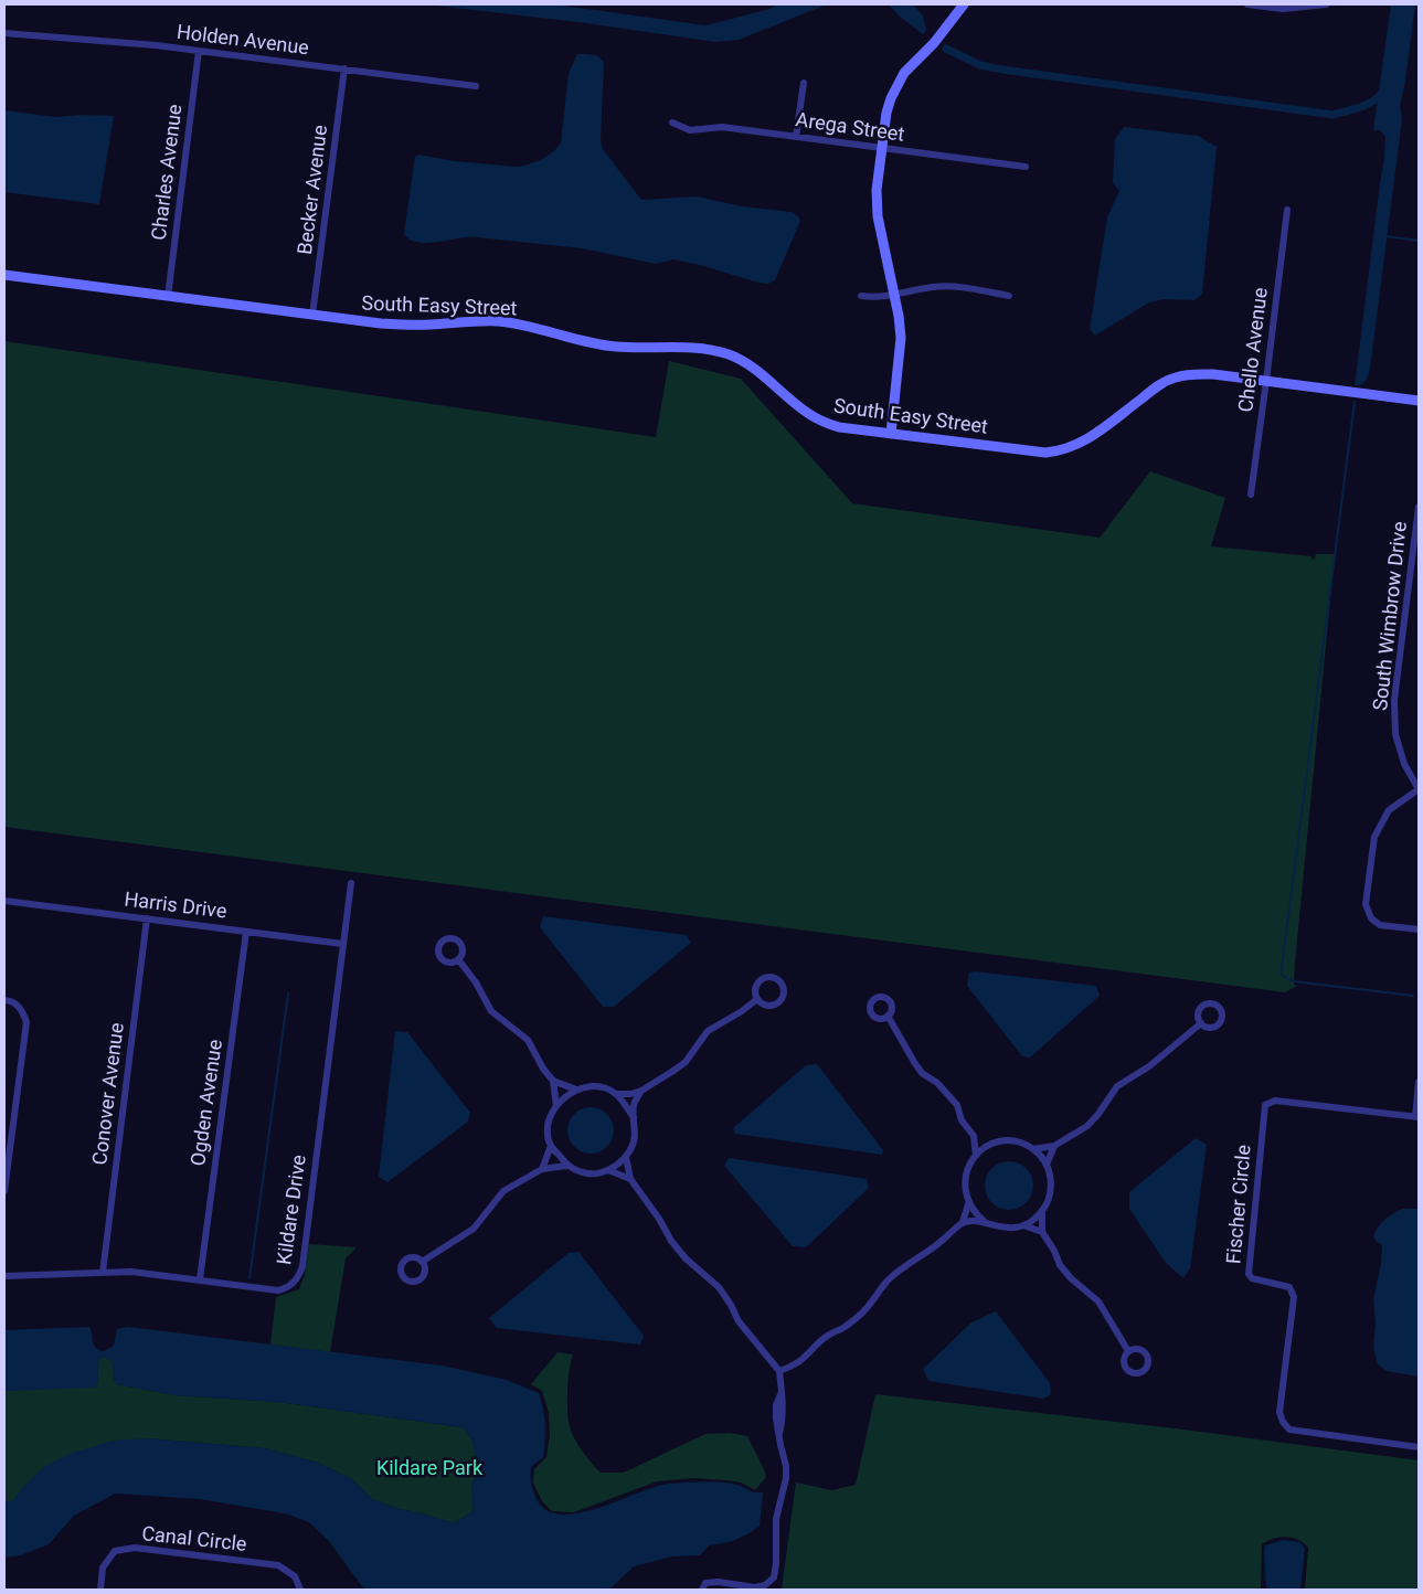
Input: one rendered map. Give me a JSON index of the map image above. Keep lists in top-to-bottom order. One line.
{"streets":{"street":["Holden Avenue","Arega Street","Charles Avenue","Becker Avenue","South Easy Street","Chello Avenue","South Wimbrow Drive","Harris Drive","Conover Avenue","Ogden Avenue","Fischer Circle","Kildare Drive","Canal Circle"]},"crossings":[["Holden Avenue","Charles Avenue"],["Holden Avenue","Becker Avenue"],["Charles Avenue","South Easy Street"],["Becker Avenue","South Easy Street"],["South Easy Street","Chello Avenue"],["Harris Drive","Conover Avenue"],["Harris Drive","Ogden Avenue"],["Harris Drive","Kildare Drive"],["Conover Avenue","Kildare Drive"],["Ogden Avenue","Kildare Drive"]],"parks":["Kildare Park"]}
